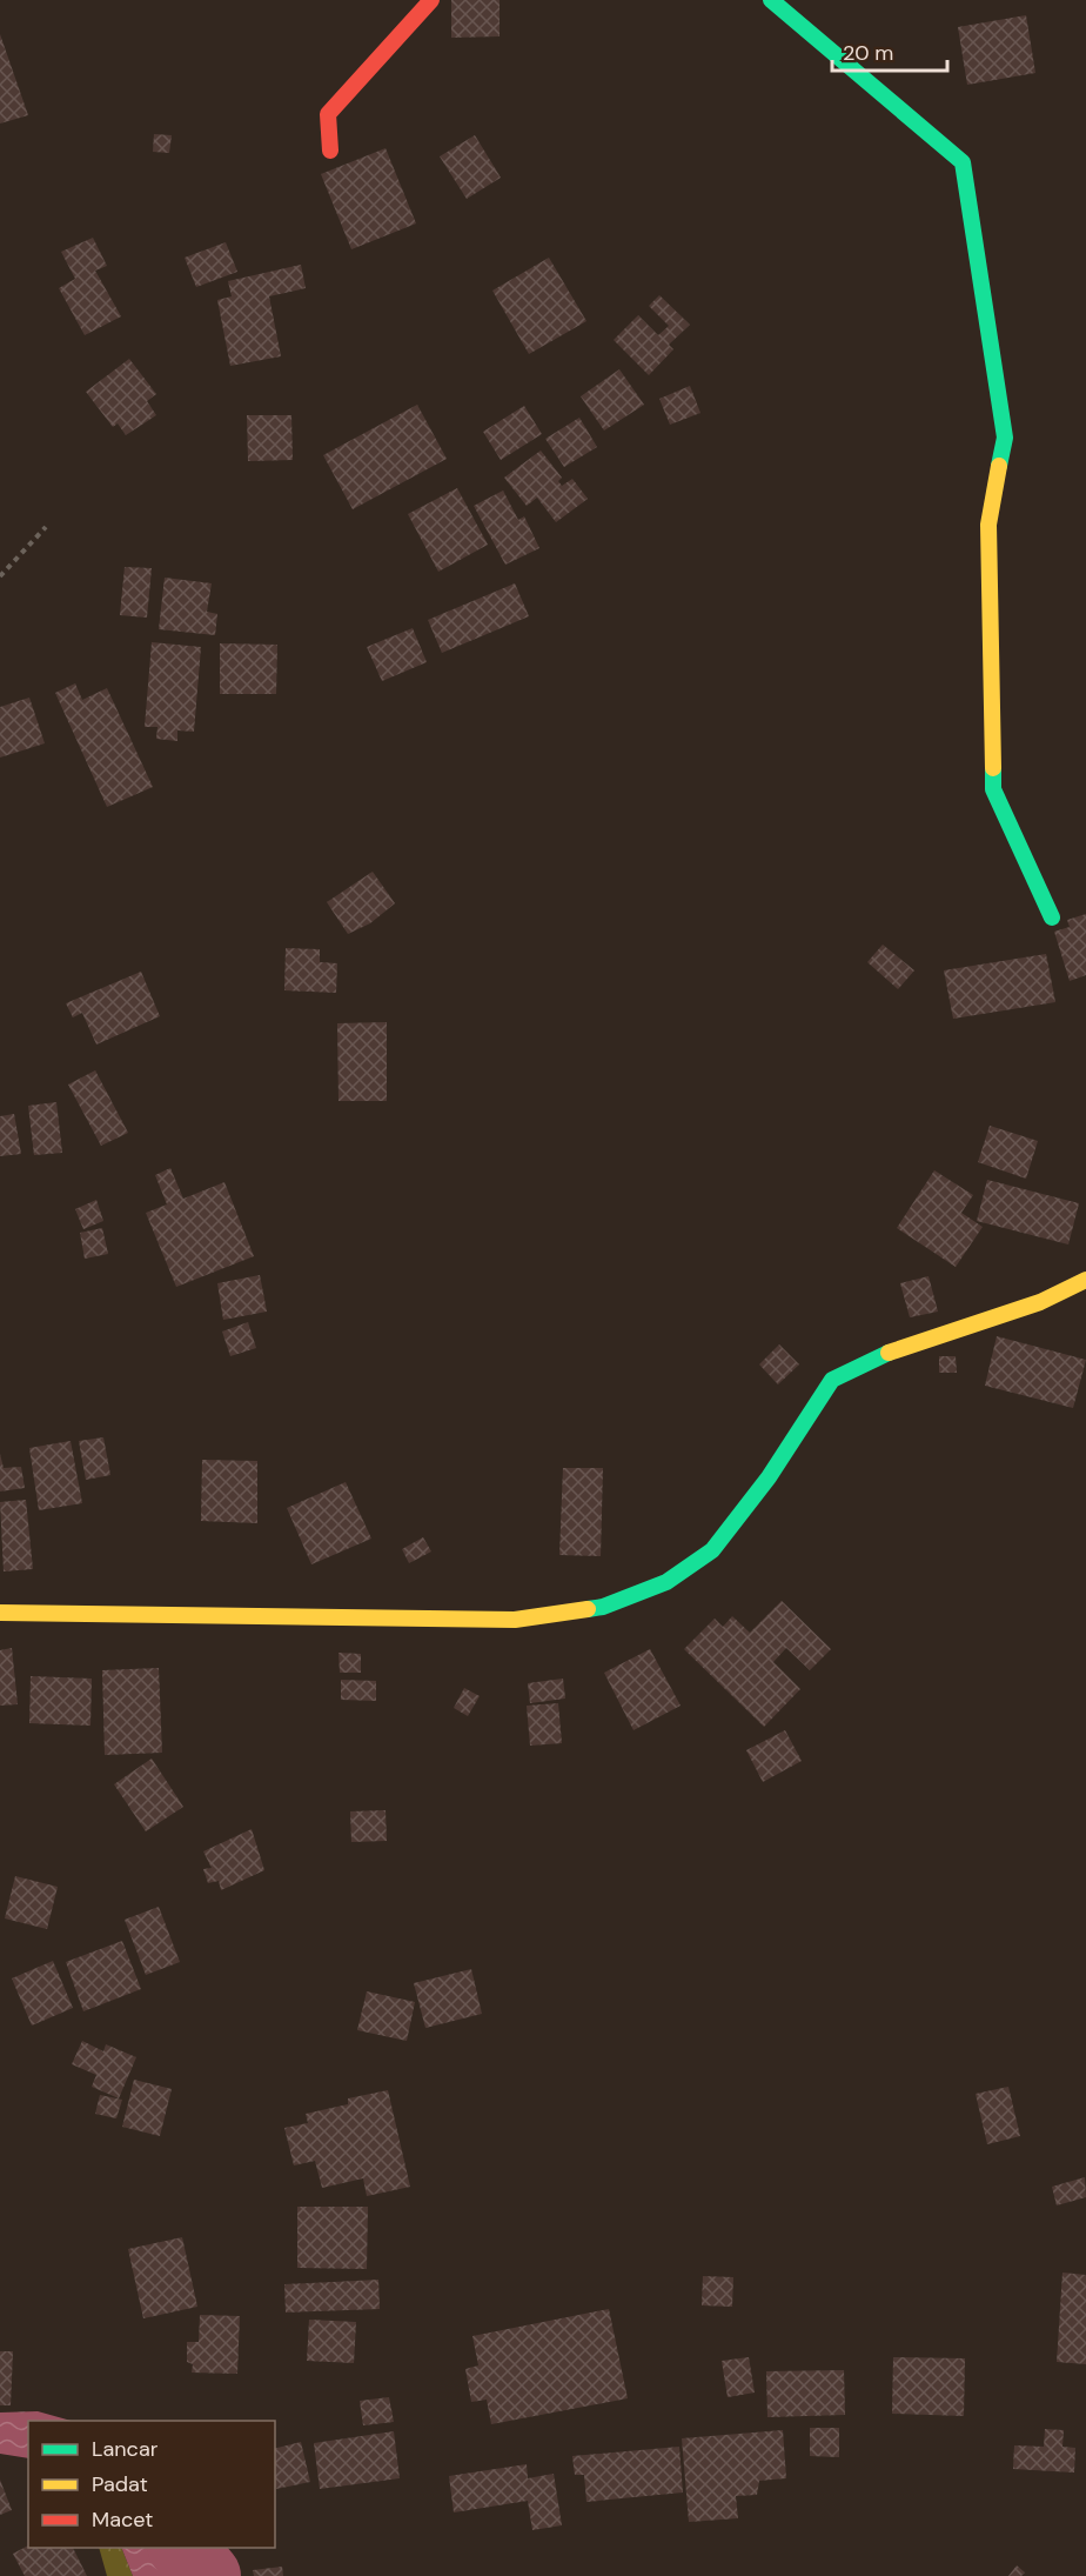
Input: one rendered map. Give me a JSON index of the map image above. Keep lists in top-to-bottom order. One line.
{"legend":["Lancar","Padat","Macet"],"scale_bar":"20 m"}
